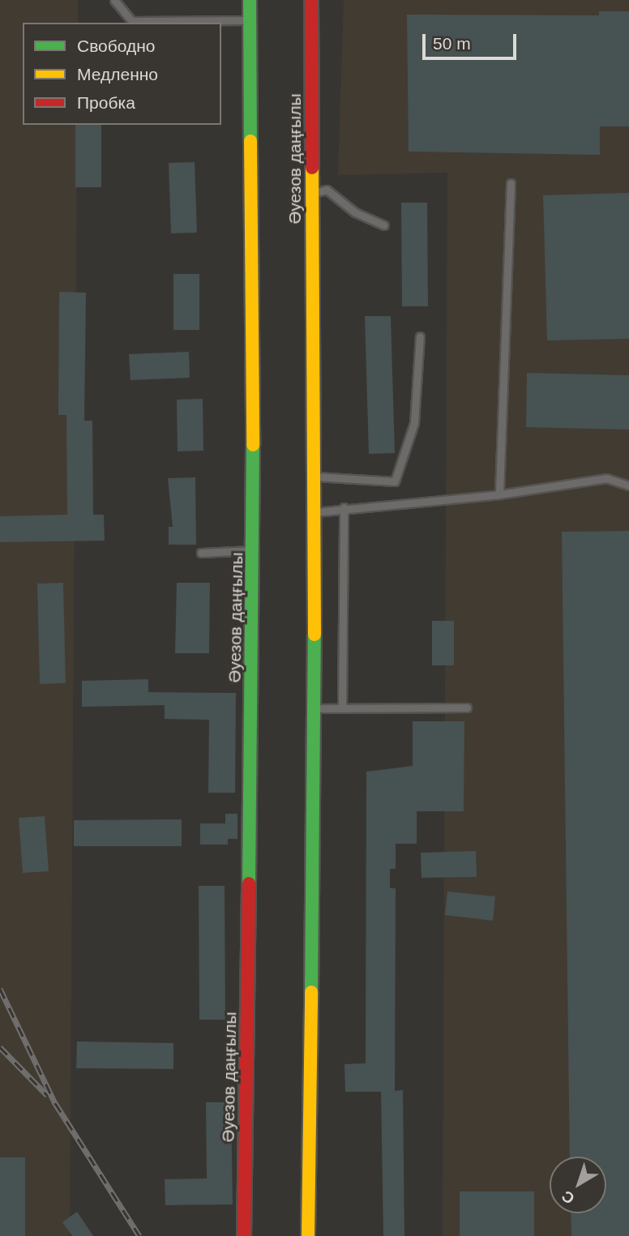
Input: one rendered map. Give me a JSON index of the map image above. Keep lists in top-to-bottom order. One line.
{"streets":{"main road":["Әуезов даңғылы"]},"legend":["Свободно","Медленно","Пробка"],"scale_bar":"50 m","north":"bottom left"}
